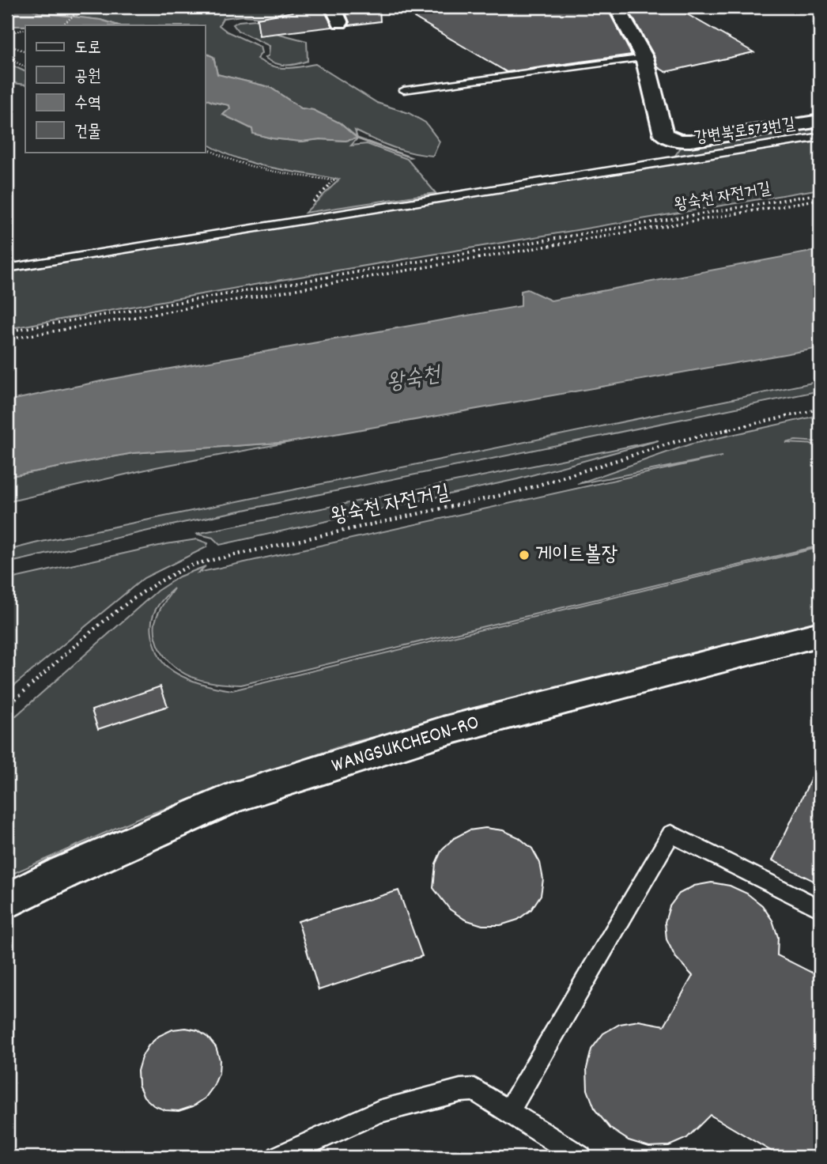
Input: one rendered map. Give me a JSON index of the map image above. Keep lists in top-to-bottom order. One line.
{"streets":{"street":["강변북로573번길","WANGSUKCHEON-RO"],"path":["왕숙천 자전거길"]},"water":["왕숙천"],"places":["게이트볼장"],"legend":["도로","공원","수역","건물"]}
